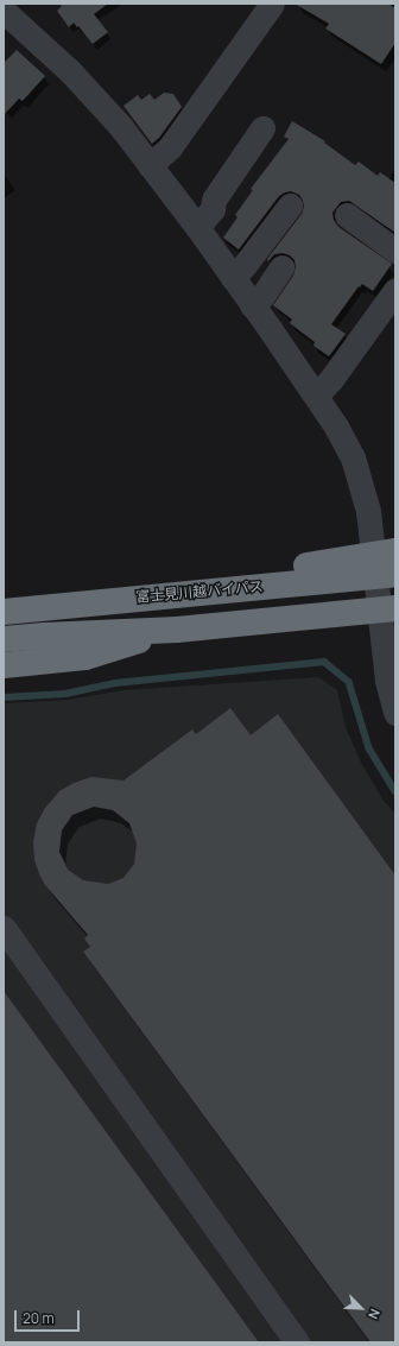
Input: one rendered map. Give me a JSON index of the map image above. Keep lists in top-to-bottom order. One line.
{"streets":{"highway":["富士見川越バイパス"]},"scale_bar":"20 m","north":"bottom right"}
